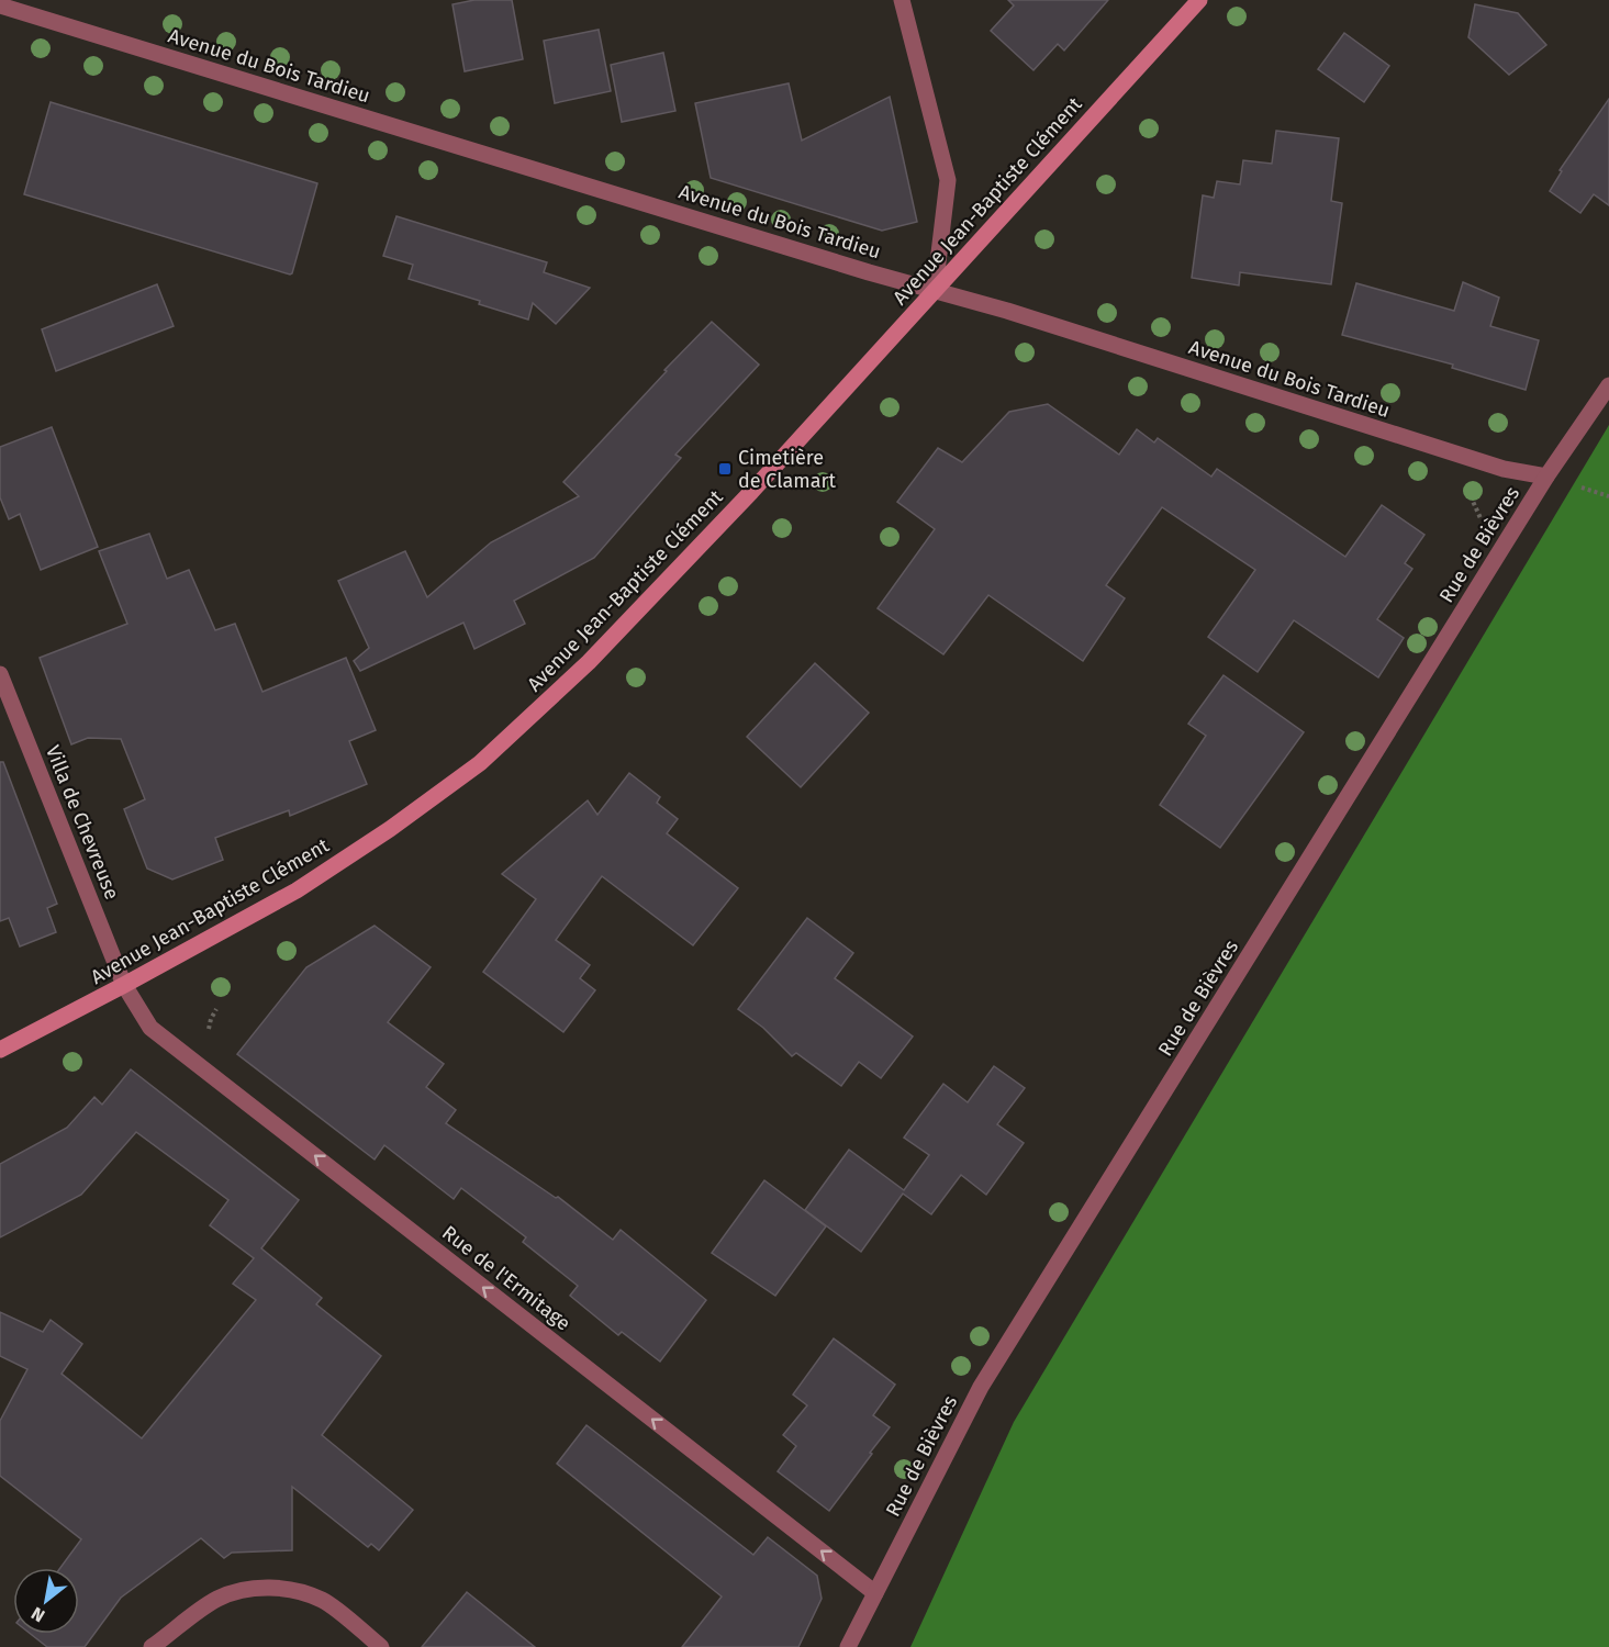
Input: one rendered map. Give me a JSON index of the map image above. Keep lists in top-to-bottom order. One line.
{"streets":{"street":["Avenue du Bois Tardieu","Avenue Jean-Baptiste Clément","Rue de Bièvres","Villa de Chevreuse","Rue de l'Ermitage"]},"crossings":[["Avenue du Bois Tardieu","Avenue Jean-Baptiste Clément"],["Avenue du Bois Tardieu","Rue de Bièvres"],["Avenue Jean-Baptiste Clément","Villa de Chevreuse"],["Avenue Jean-Baptiste Clément","Rue de l'Ermitage"],["Rue de Bièvres","Rue de l'Ermitage"],["Villa de Chevreuse","Rue de l'Ermitage"]],"one_way":["Rue de l'Ermitage"],"places":{"transit":["Cimetière de Clamart"]},"north":"bottom left"}
